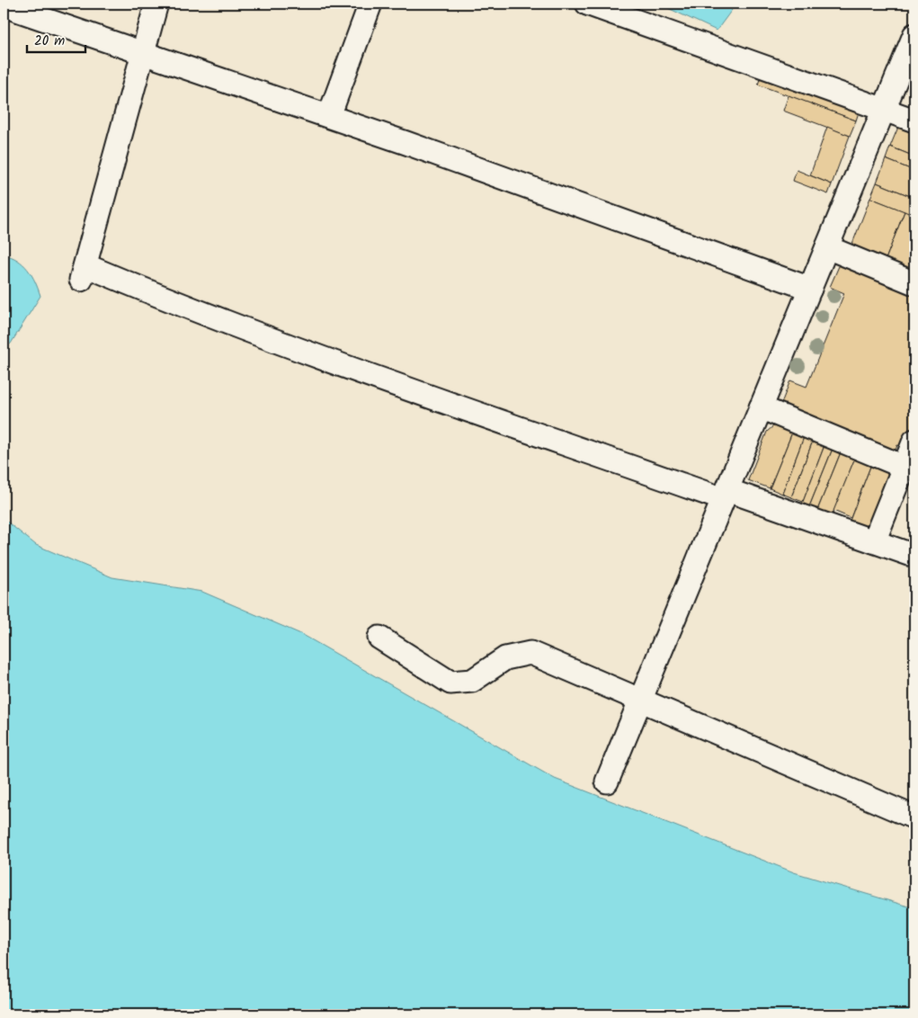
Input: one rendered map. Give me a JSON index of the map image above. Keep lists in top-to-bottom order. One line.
{"scale_bar":"20 m"}
